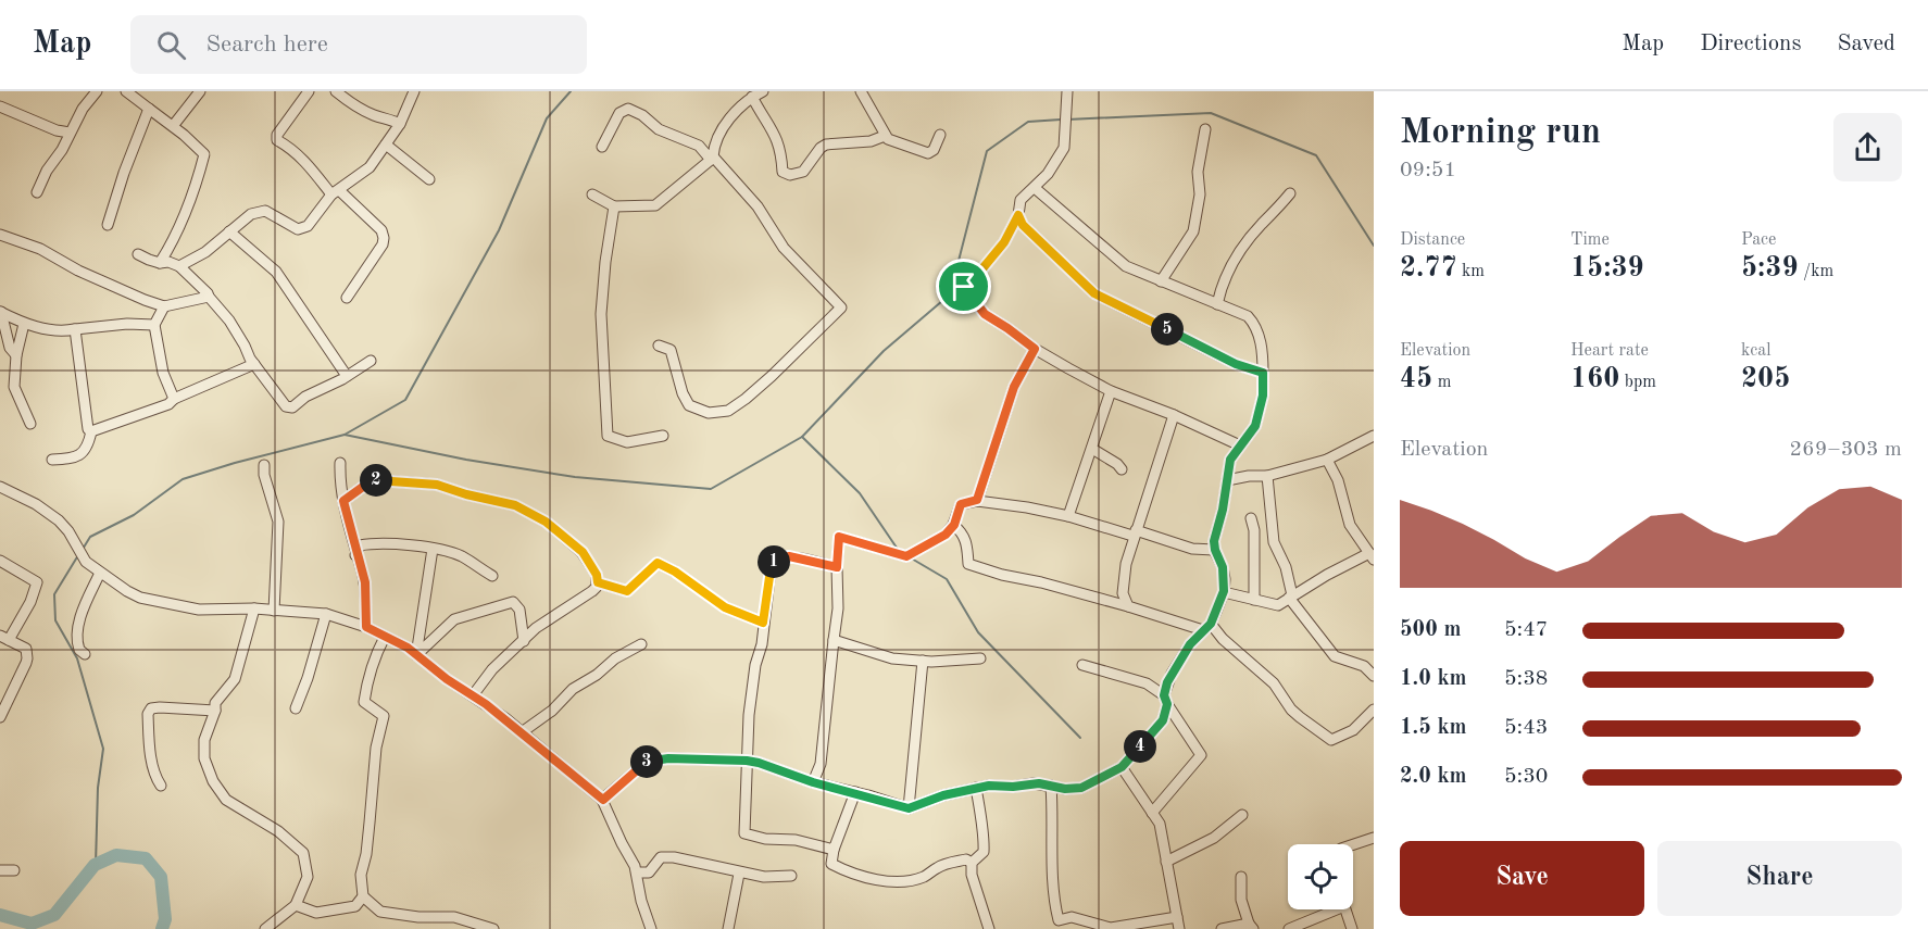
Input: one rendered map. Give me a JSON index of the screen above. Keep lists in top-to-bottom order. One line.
{"page":{"header":"Map","search":"Search here","nav":["Map","Directions","Saved"],"heading":["Morning run","09:51"],"stats":[["Distance","2.77 km"],["Time","15:39"],["Pace","5:39 /km"],["Elevation","45 m"],["Heart rate","160 bpm"],["kcal","205"]],"pins":["5","2","1","4","3"],"chart":["Elevation","269–303 m"],"list":[{"name":"500 m","note":"5:47"},{"name":"1.0 km","note":"5:38"},{"name":"1.5 km","note":"5:43"},{"name":"2.0 km","note":"5:30"}],"buttons":["Save","Share"]}}
